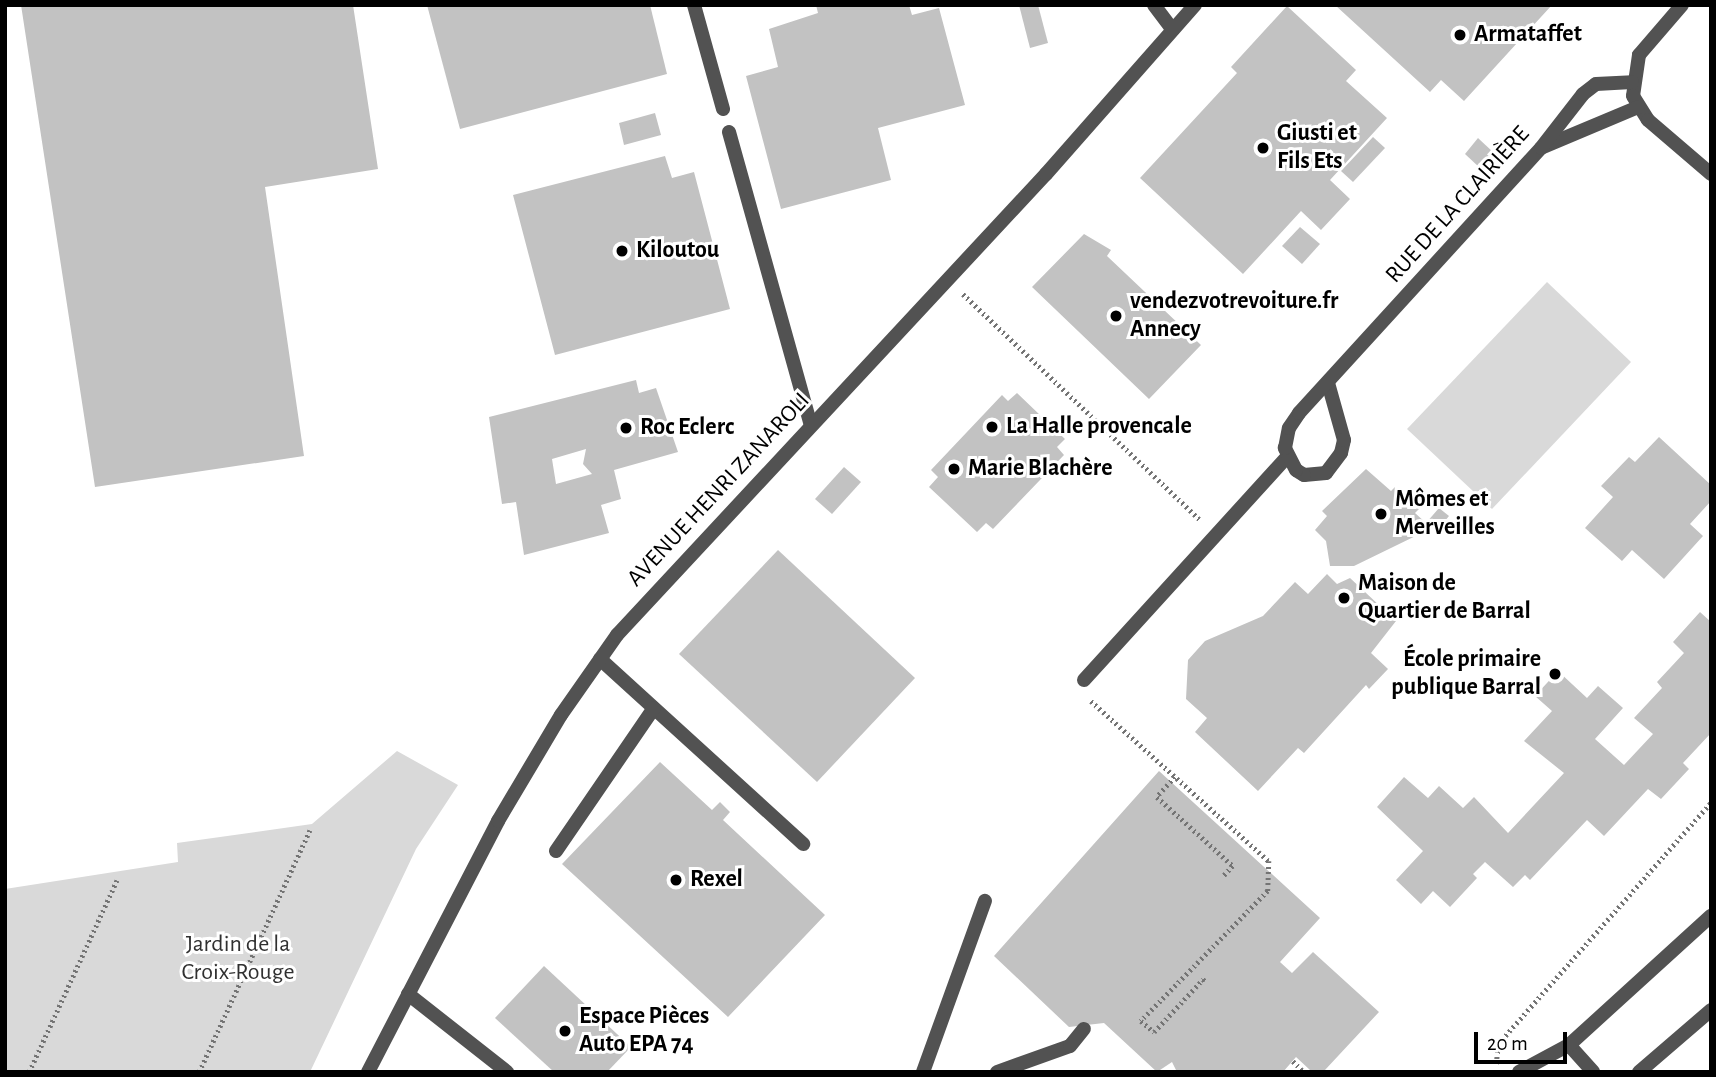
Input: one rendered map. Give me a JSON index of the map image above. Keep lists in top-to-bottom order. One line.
{"streets":{"street":["RUE DE LA CLAIRIÈRE","AVENUE HENRI ZANAROLI"]},"parks":["Jardin de la Croix-Rouge"],"places":["Armataffet","Giusti et Fils Ets","Kiloutou","vendezvotrevoiture.fr Annecy","La Halle provencale","Roc Eclerc","Marie Blachère","Mômes et Merveilles","Maison de Quartier de Barral","École primaire publique Barral","Rexel","Espace Pièces Auto EPA 74"],"scale_bar":"20 m"}
